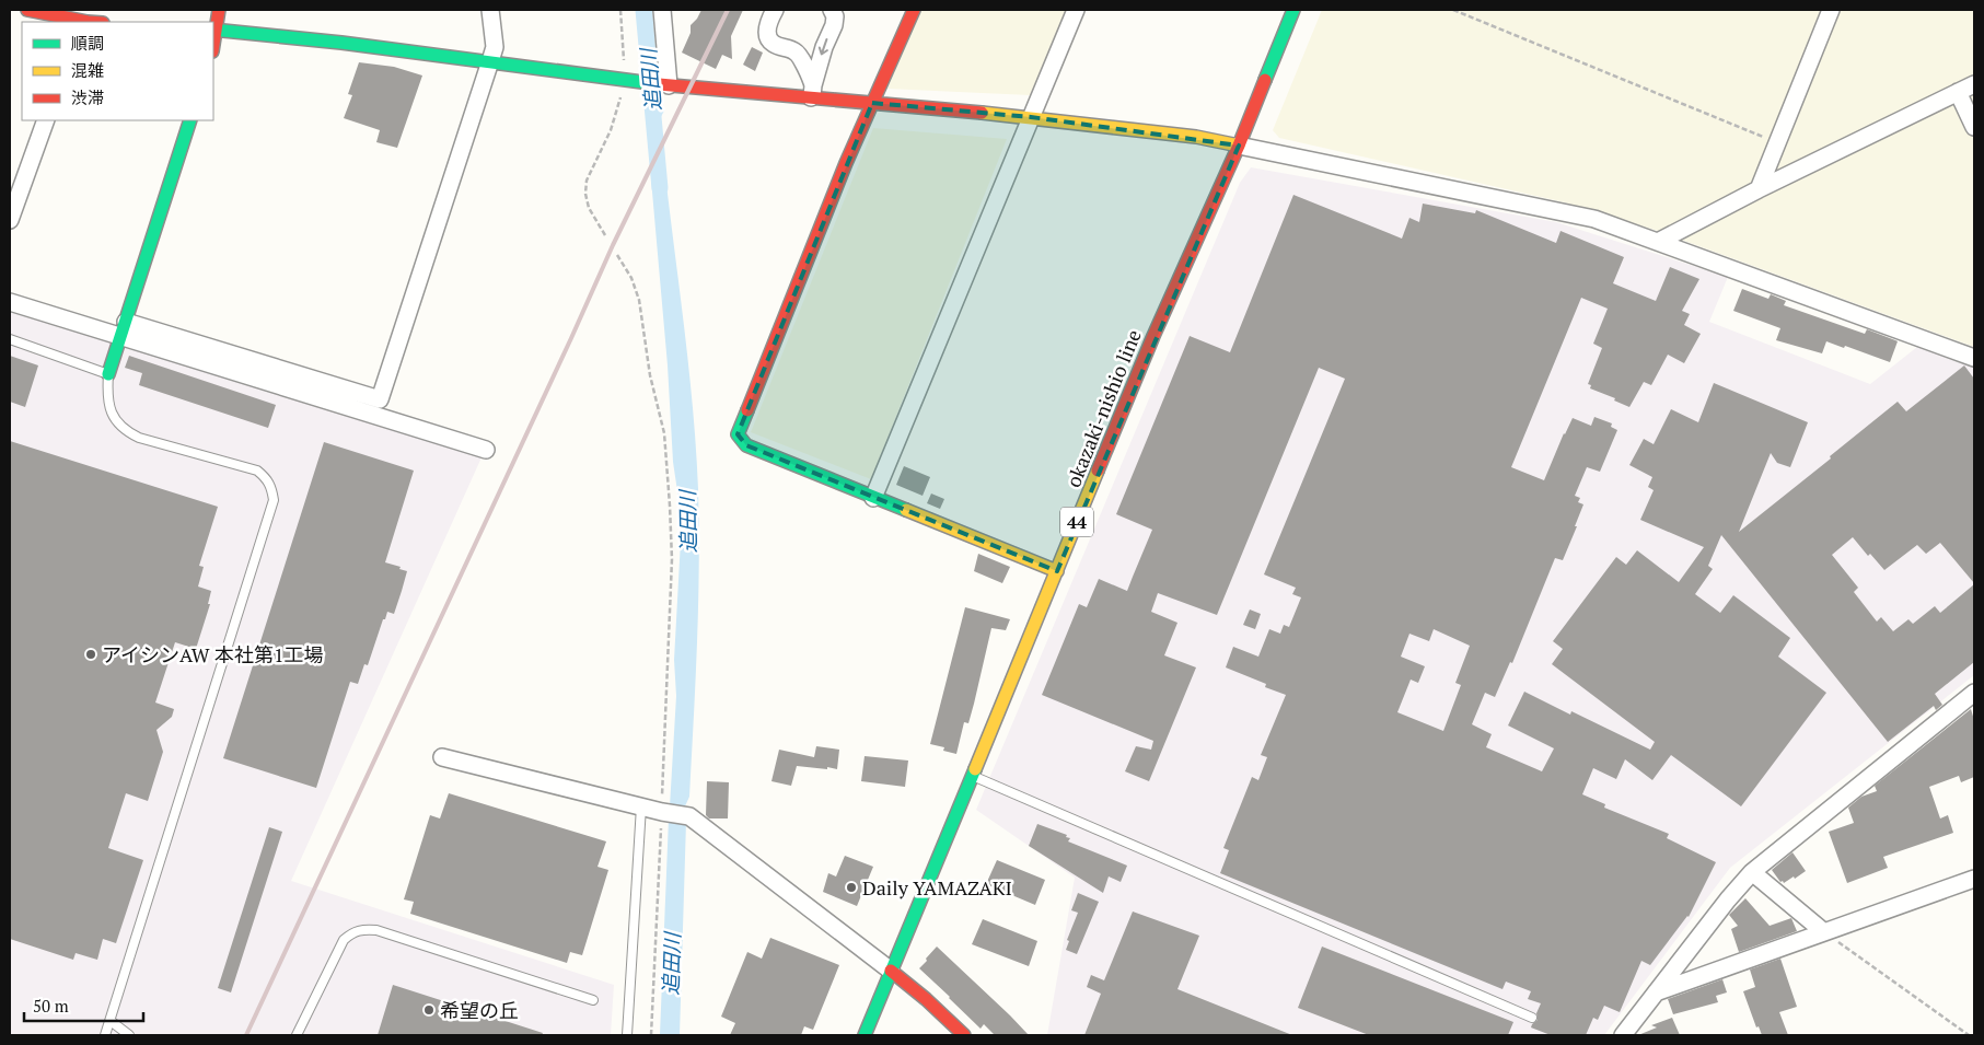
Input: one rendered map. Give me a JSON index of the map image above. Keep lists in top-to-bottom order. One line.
{"streets":{"street":["okazaki-nishio line","44"]},"water":["追田川"],"places":["アイシンAW 本社第1工場","Daily YAMAZAKI","希望の丘"],"legend":["順調","混雑","渋滞"],"scale_bar":"50 m"}
